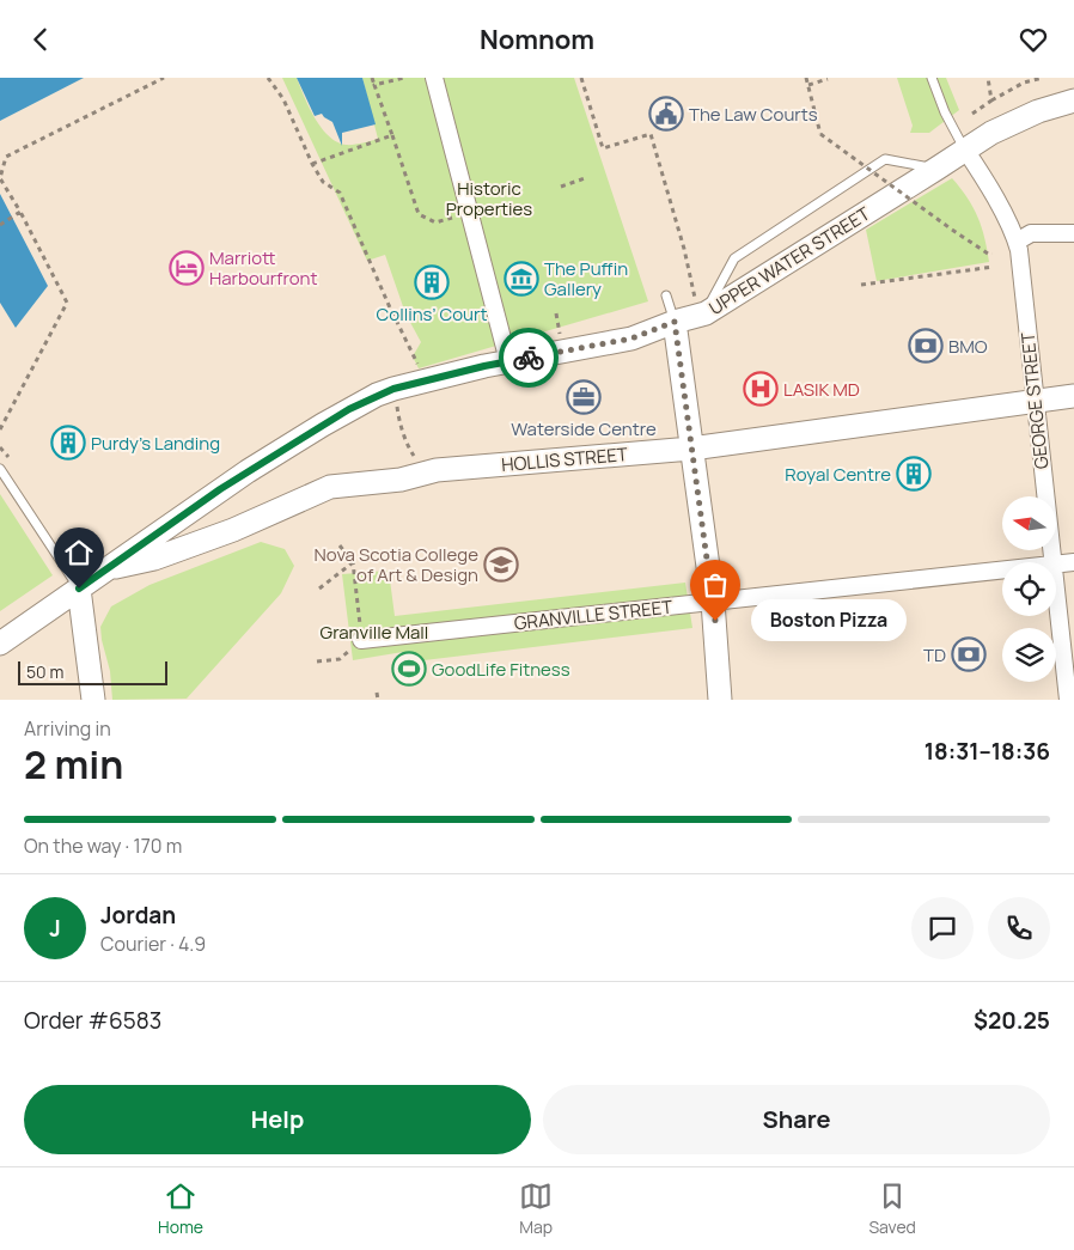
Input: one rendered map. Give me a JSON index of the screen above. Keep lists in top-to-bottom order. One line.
{"streets":{"street":["UPPER WATER STREET","GEORGE STREET","HOLLIS STREET","GRANVILLE STREET"]},"crossings":[["UPPER WATER STREET","GEORGE STREET"],["UPPER WATER STREET","HOLLIS STREET"],["GEORGE STREET","HOLLIS STREET"]],"parks":["Historic Properties","Granville Mall"],"places":{"public building":["The Law Courts"],"hotel":["Marriott Harbourfront"],"museum":["The Puffin Gallery"],"building":["Collins’ Court","Purdy's Landing","Royal Centre"],"bank":["BMO","TD"],"hospital":["LASIK MD"],"office":["Waterside Centre"],"school or university":["Nova Scotia College of Art & Design"],"other":["Boston Pizza"],"sports":["GoodLife Fitness"]},"scale_bar":"50 m","north":"left","page":{"header":"Nomnom","bubble":"Boston Pizza","scale":"50 m","heading":["2 min","Arriving in","18:31–18:36"],"panel":["Jordan","Courier · 4.9","Order #6583","$20.25"],"bar":"On the way · 170 m","round":"J","buttons":["Help","Share"],"tabs":["Home","Map","Saved"]}}
